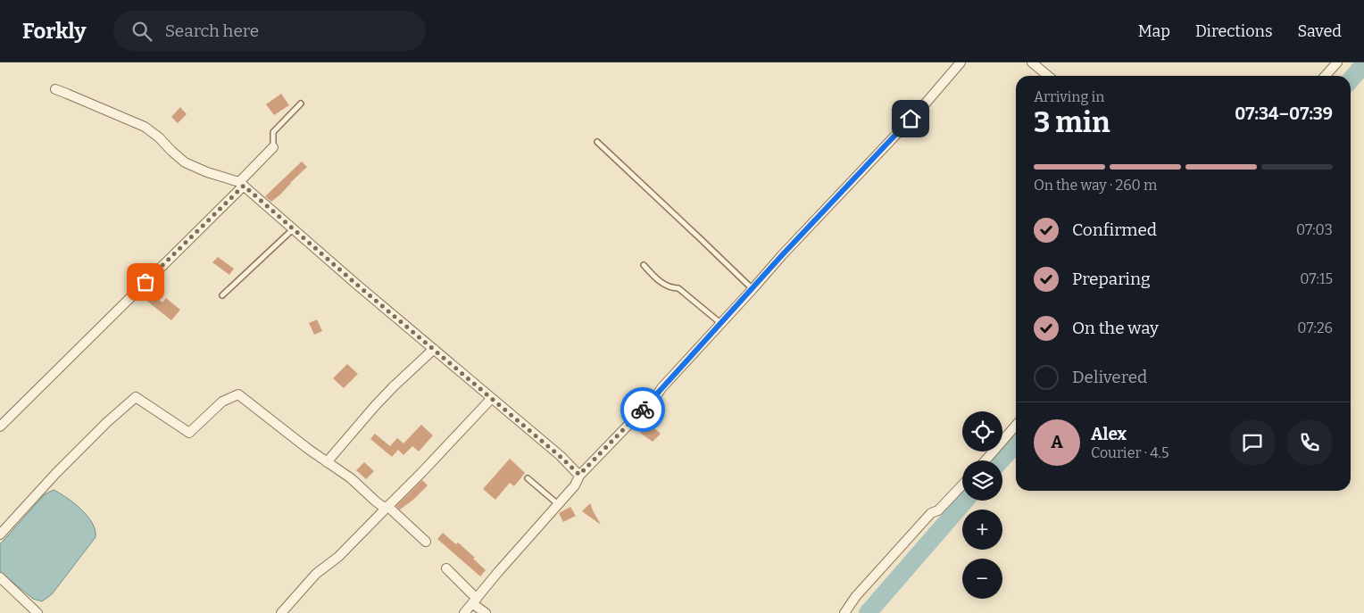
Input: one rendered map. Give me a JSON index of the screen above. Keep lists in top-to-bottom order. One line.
{"page":{"header":"Forkly","search":"Search here","nav":["Map","Directions","Saved"],"heading":["3 min","Arriving in","07:34–07:39"],"panel":["Alex","Courier · 4.5"],"bar":"On the way · 260 m","list":[["Confirmed","07:03"],["Preparing","07:15"],["On the way","07:26"],"Delivered"],"map_buttons":["+","−"],"round":"A"}}
